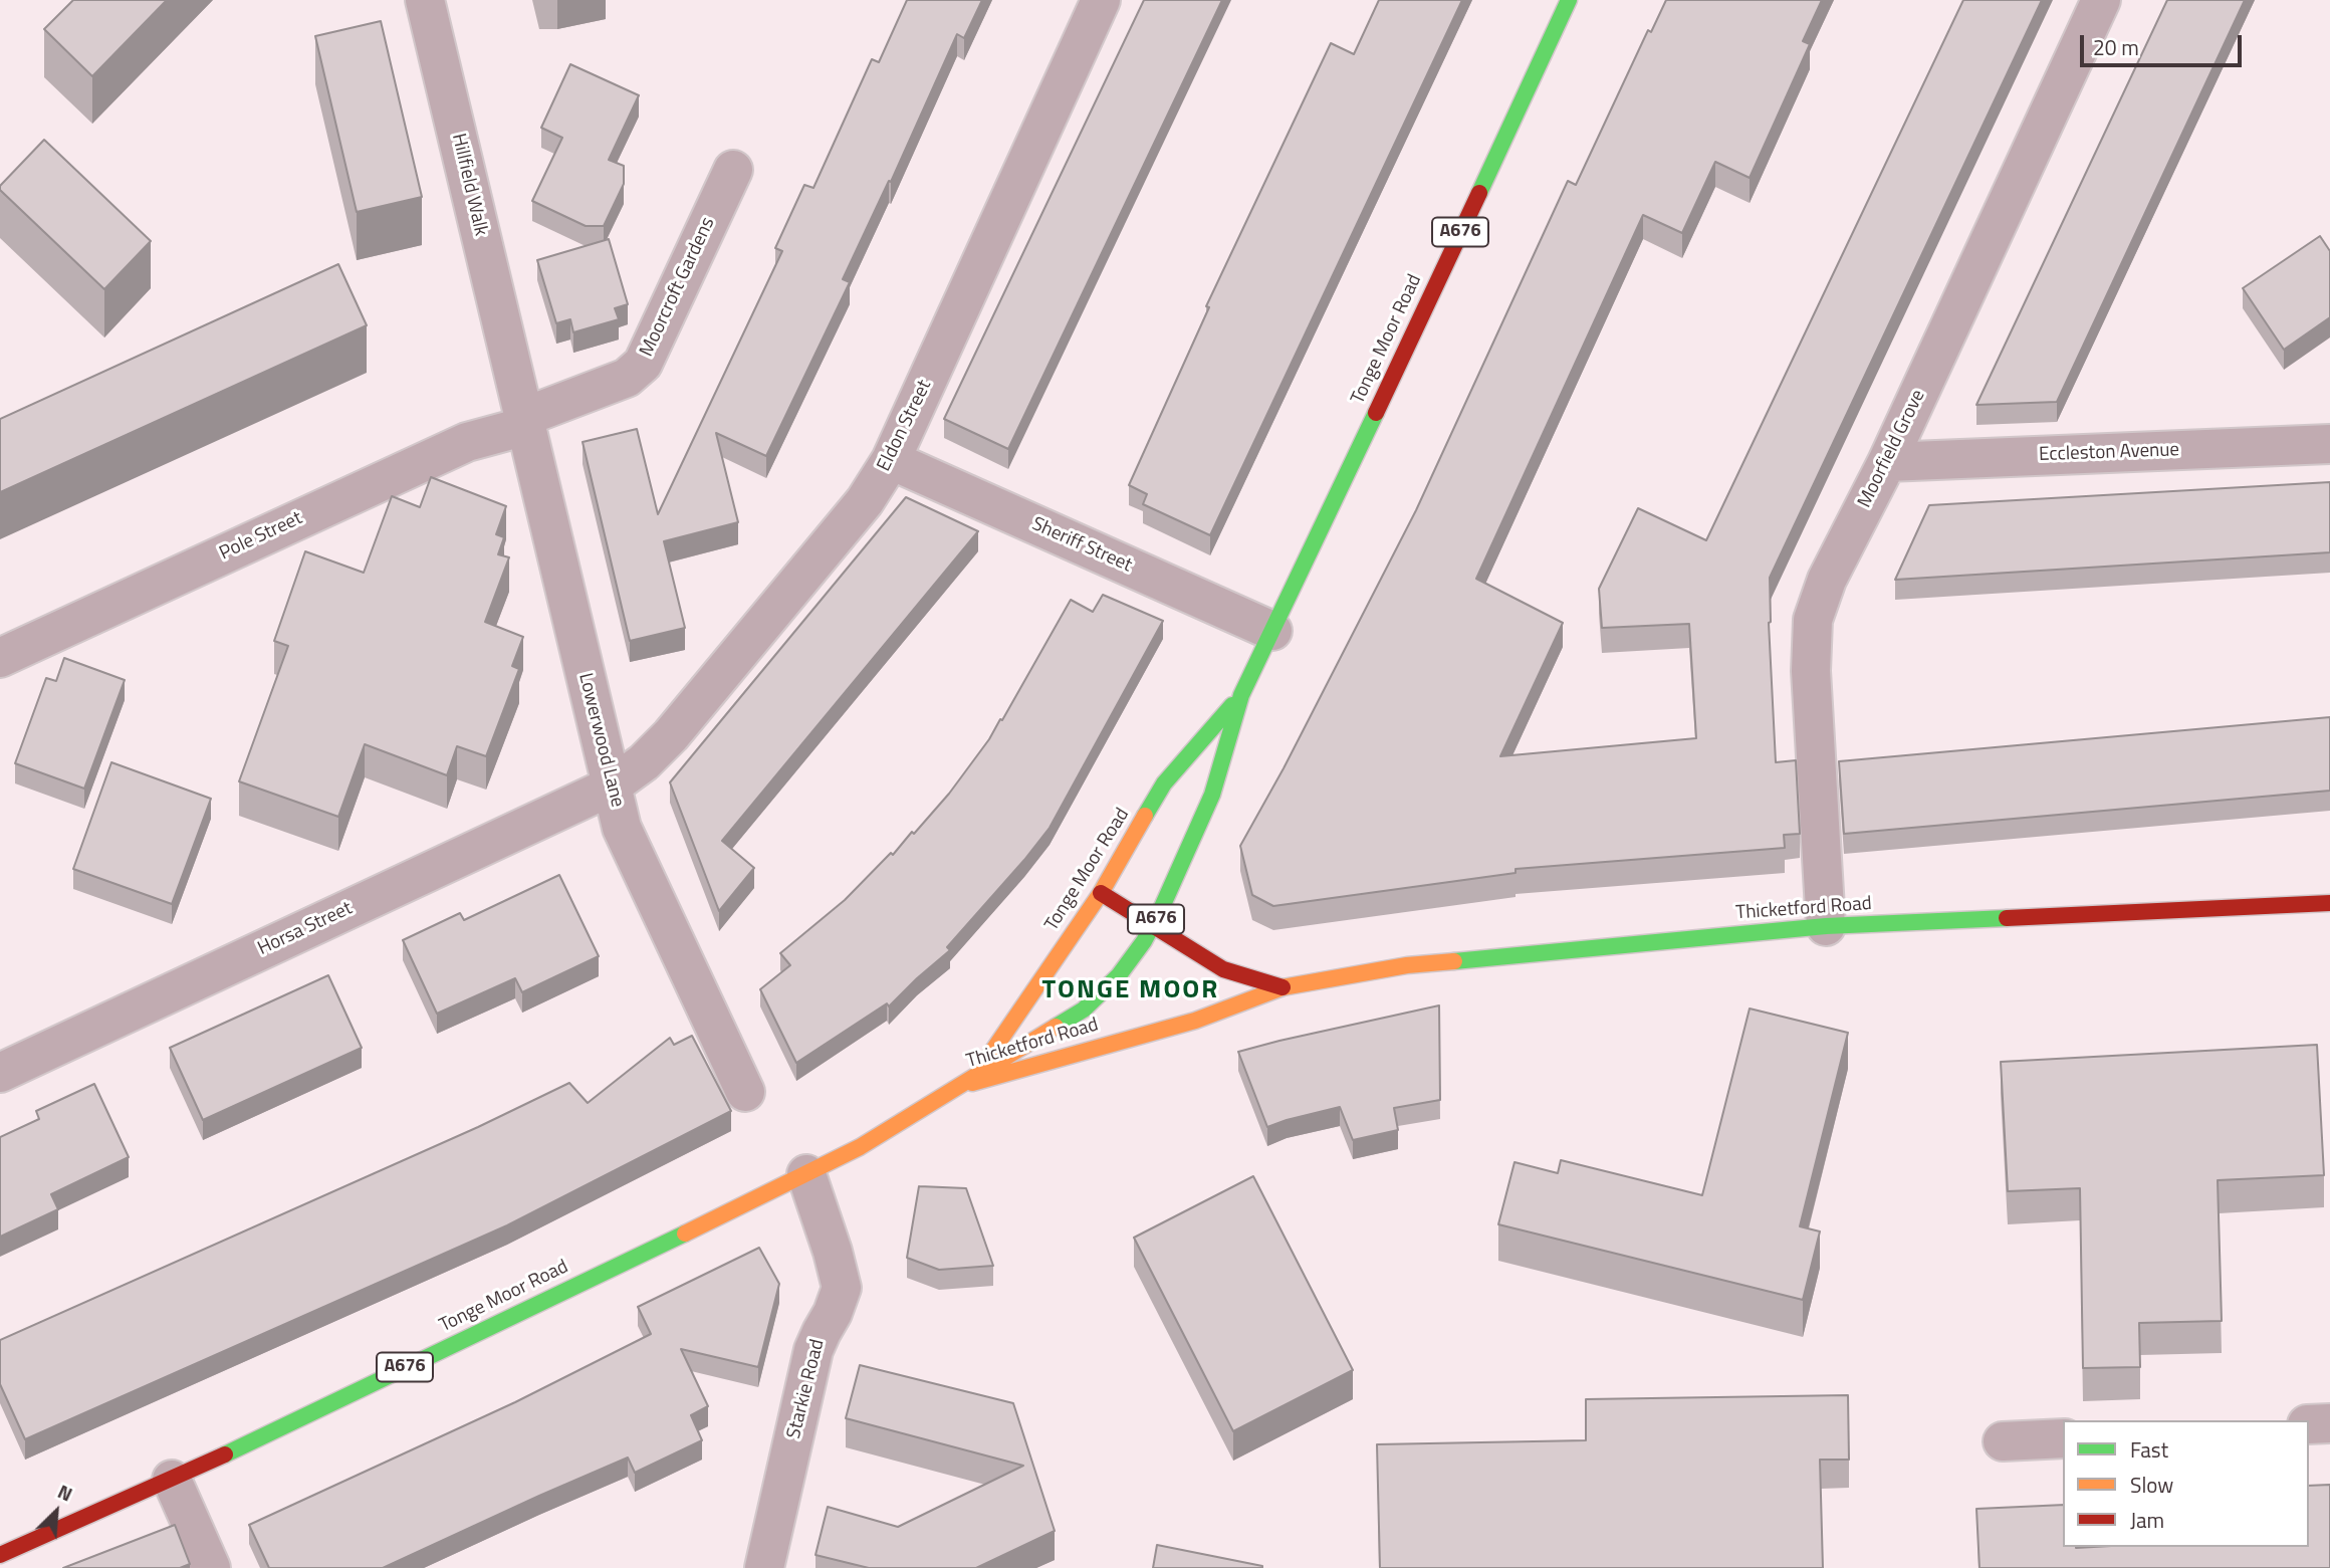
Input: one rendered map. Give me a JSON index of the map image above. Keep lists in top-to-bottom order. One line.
{"streets":{"main road":["A676","Tonge Moor Road","Thicketford Road"],"street":["Hillfield Walk","Moorcroft Gardens","Eldon Street","Moorfield Grove","Eccleston Avenue","Pole Street","Sheriff Street","Lowerwood Lane","Horsa Street","Starkie Road"]},"crossings":[["Hillfield Walk","Lowerwood Lane"],["Moorcroft Gardens","Pole Street"],["Moorcroft Gardens","Lowerwood Lane"],["Tonge Moor Road","Sheriff Street"],["Tonge Moor Road","Thicketford Road"],["Tonge Moor Road","Starkie Road"],["Eldon Street","Sheriff Street"],["Eldon Street","Lowerwood Lane"],["Eldon Street","Horsa Street"],["Moorfield Grove","Eccleston Avenue"],["Moorfield Grove","Thicketford Road"],["Pole Street","Lowerwood Lane"],["Lowerwood Lane","Horsa Street"]],"districts":["TONGE MOOR"],"legend":["Fast","Slow","Jam"],"scale_bar":"20 m","north":"top right"}
